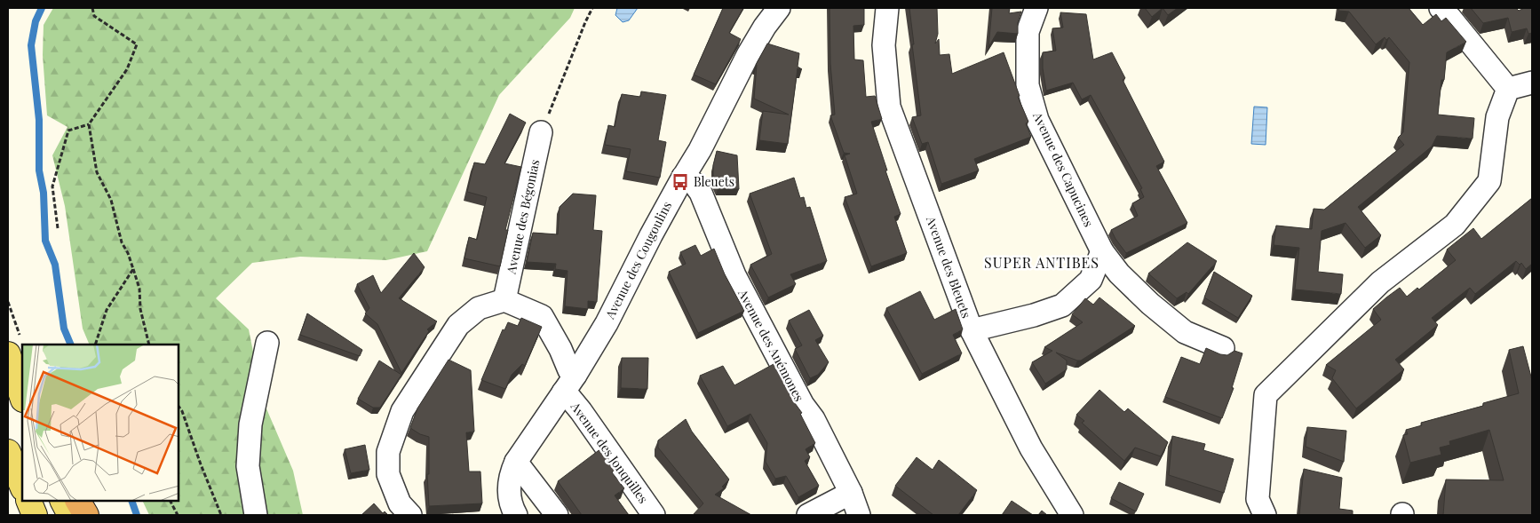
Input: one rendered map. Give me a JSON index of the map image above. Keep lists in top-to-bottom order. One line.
{"streets":{"street":["Avenue des Capucines","Avenue des Bégonias","Avenue des Cougoulins","Avenue des Bleuets","Avenue des Anémones","Avenue des Jonquilles"]},"crossings":[["Avenue des Cougoulins","Avenue des Anémones"],["Avenue des Cougoulins","Avenue des Jonquilles"]],"districts":["SUPER ANTIBES"],"places":{"bus stop":["Bleuets"]}}
